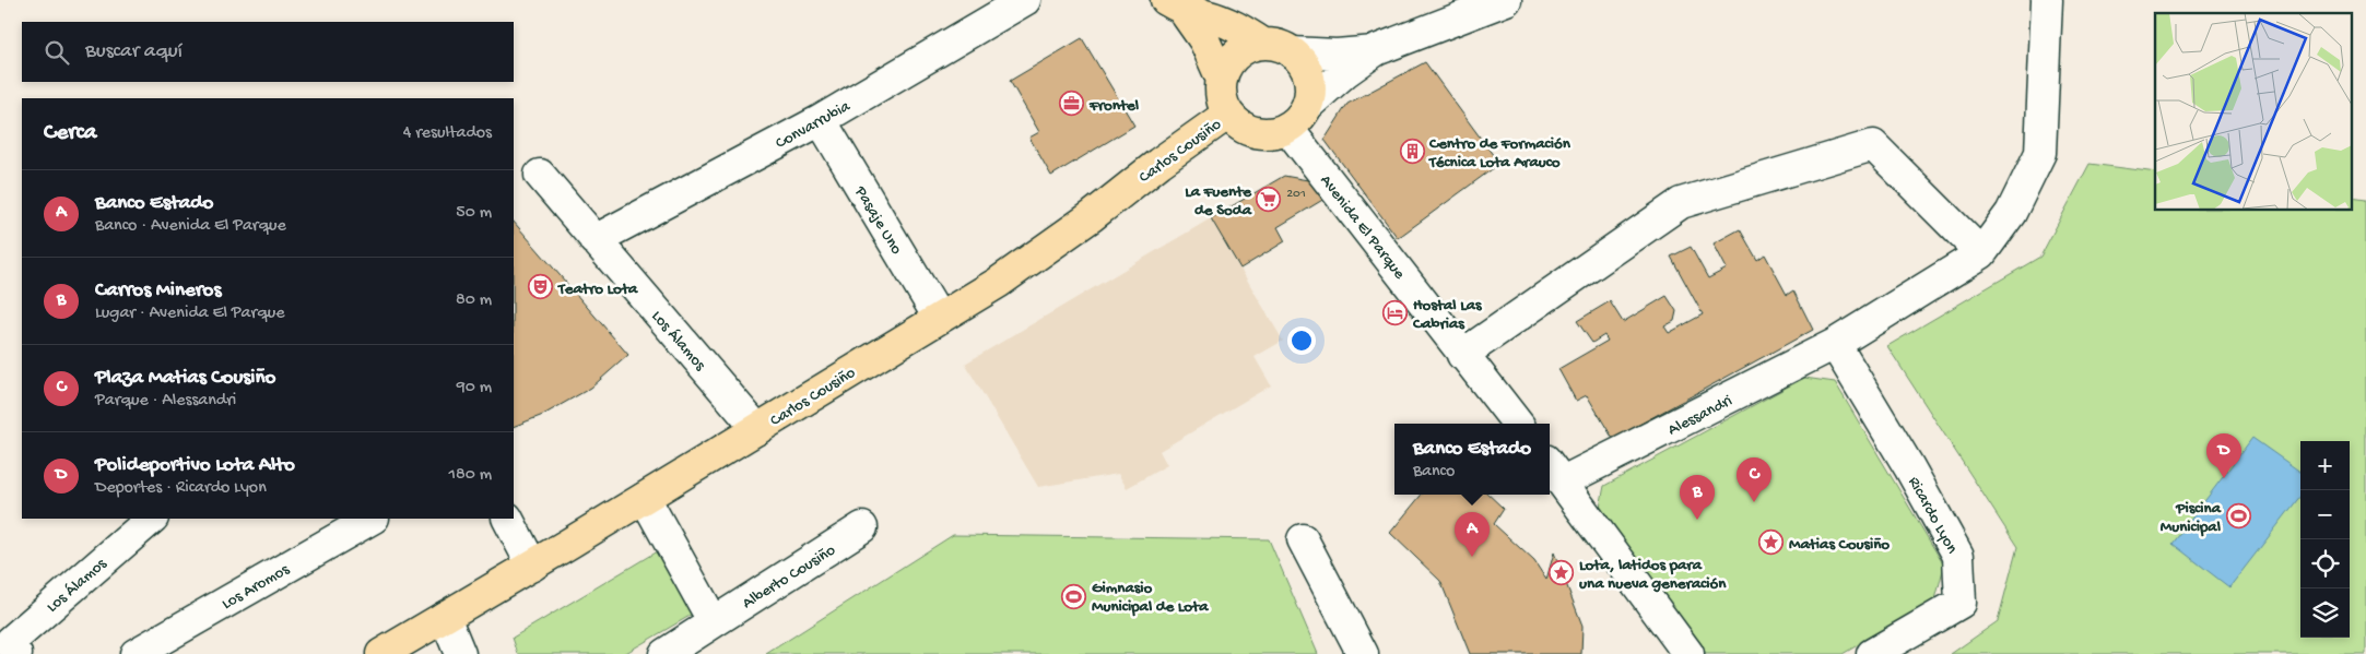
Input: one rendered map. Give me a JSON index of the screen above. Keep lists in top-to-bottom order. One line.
{"streets":{"main road":["Carlos Cousiño"],"street":["Convarrubia","Pasaje Uno","Avenida El Parque","Los Álamos","Alessandri","Ricardo Lyon","Alberto Cousiño","Los Aromos"]},"crossings":[["Convarrubia","Pasaje Uno"],["Convarrubia","Los Álamos"],["Carlos Cousiño","Pasaje Uno"],["Carlos Cousiño","Avenida El Parque"],["Carlos Cousiño","Los Álamos"],["Alessandri","Ricardo Lyon"]],"places":{"office":["Frontel"],"building":["Centro de Formación Técnica Lota Arauco"],"supermarket":["La Fuente de Soda"],"theatre":["Teatro Lota"],"hotel":["Hostal Las Cabrias"],"sports":["Piscina Municipal","Gimnasio Municipal de Lota"],"place":["Matias Cousiño","Lota, latidos para una nueva generación"]},"house_numbers":["201"],"page":{"search":"Buscar aquí","heading":["Cerca","4 resultados"],"list":[{"mark":"A","name":"Banco Estado","note":"Banco · Avenida El Parque","value":"50 m"},{"mark":"B","name":"Carros Mineros","note":"Lugar · Avenida El Parque","value":"80 m"},{"mark":"C","name":"Plaza Matias Cousiño","note":"Parque · Alessandri","value":"90 m"},{"mark":"D","name":"Polideportivo Lota Alto","note":"Deportes · Ricardo Lyon","value":"180 m"}],"popup":["Banco Estado","Banco"],"pins":["D","C","B","A"],"map_buttons":["+","−"]}}
